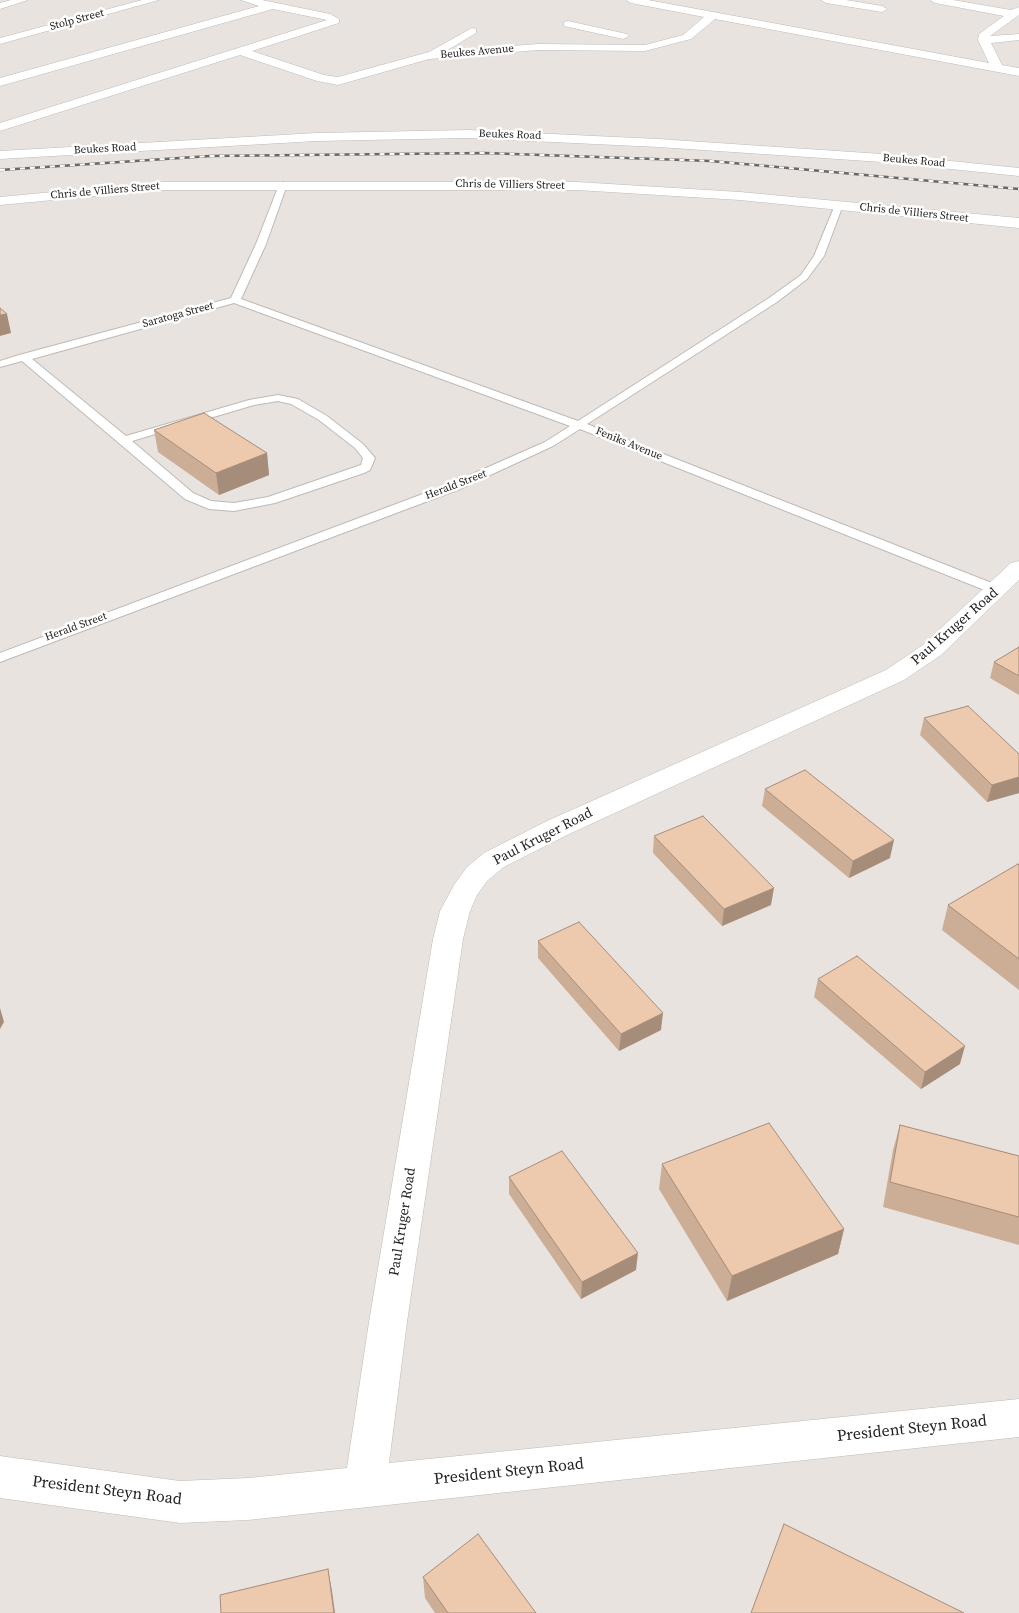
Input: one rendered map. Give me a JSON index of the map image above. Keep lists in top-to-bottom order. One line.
{"streets":{"street":["Stolp Street","Beukes Avenue","Beukes Road","Chris de Villiers Street","Paul Kruger Road","President Steyn Road"],"lane":["Saratoga Street","Feniks Avenue","Herald Street"]},"crossings":[["Chris de Villiers Street","Herald Street"],["Saratoga Street","Feniks Avenue"],["Feniks Avenue","Herald Street"],["Feniks Avenue","Paul Kruger Road"],["Paul Kruger Road","President Steyn Road"]]}
